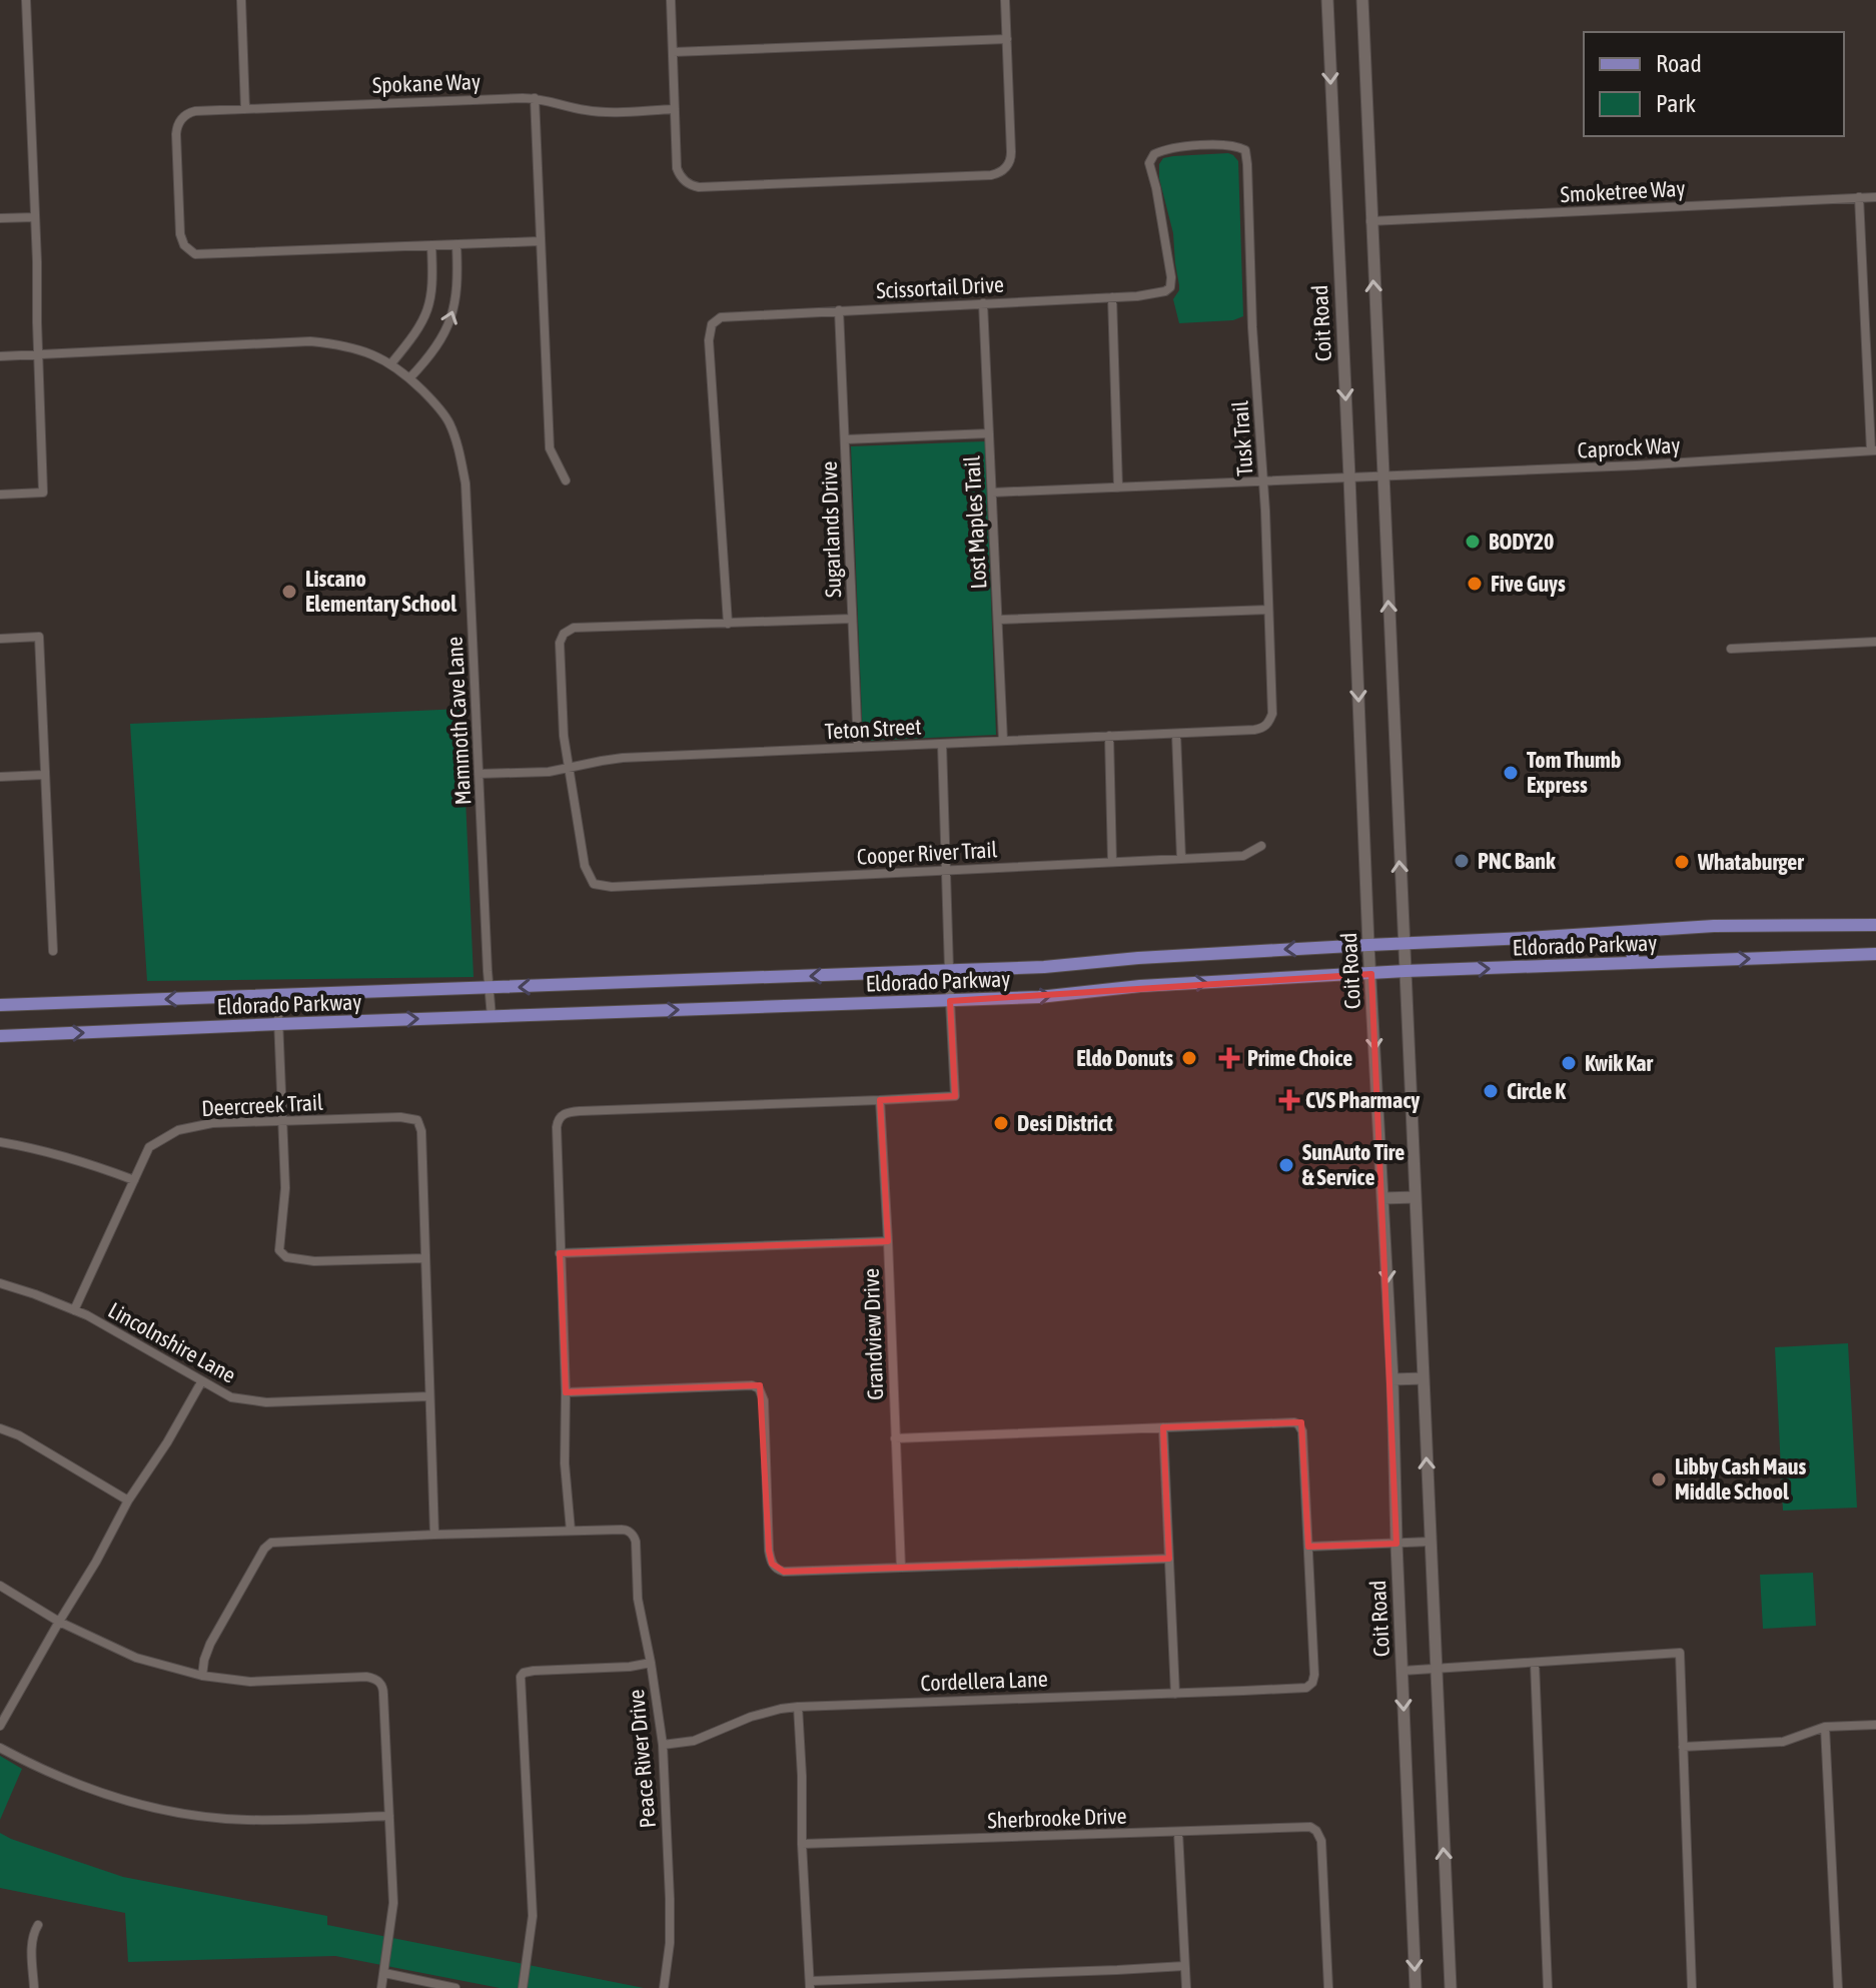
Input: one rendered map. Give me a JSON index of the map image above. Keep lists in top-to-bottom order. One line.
{"streets":{"main road":["Coit Road","Eldorado Parkway"],"street":["Spokane Way","Smoketree Way","Scissortail Drive","Tusk Trail","Caprock Way","Lost Maples Trail","Sugarlands Drive","Mammoth Cave Lane","Teton Street","Cooper River Trail","Deercreek Trail","Grandview Drive","Lincolnshire Lane","Cordellera Lane","Peace River Drive","Sherbrooke Drive"]},"crossings":[["Scissortail Drive","Tusk Trail"],["Scissortail Drive","Lost Maples Trail"],["Scissortail Drive","Sugarlands Drive"],["Coit Road","Caprock Way"],["Coit Road","Eldorado Parkway"],["Tusk Trail","Caprock Way"],["Tusk Trail","Teton Street"],["Caprock Way","Lost Maples Trail"],["Lost Maples Trail","Teton Street"],["Sugarlands Drive","Teton Street"],["Mammoth Cave Lane","Teton Street"],["Mammoth Cave Lane","Eldorado Parkway"],["Teton Street","Cooper River Trail"],["Deercreek Trail","Lincolnshire Lane"],["Cordellera Lane","Peace River Drive"]],"places":{"other":["BODY20","Five Guys","Liscano Elementary School","Tom Thumb Express","PNC Bank","Whataburger","Eldo Donuts","Kwik Kar","Circle K","Desi District","SunAuto Tire & Service","Libby Cash Maus Middle School"],"health":["Prime Choice","CVS Pharmacy"]},"legend":["Road","Park"]}
